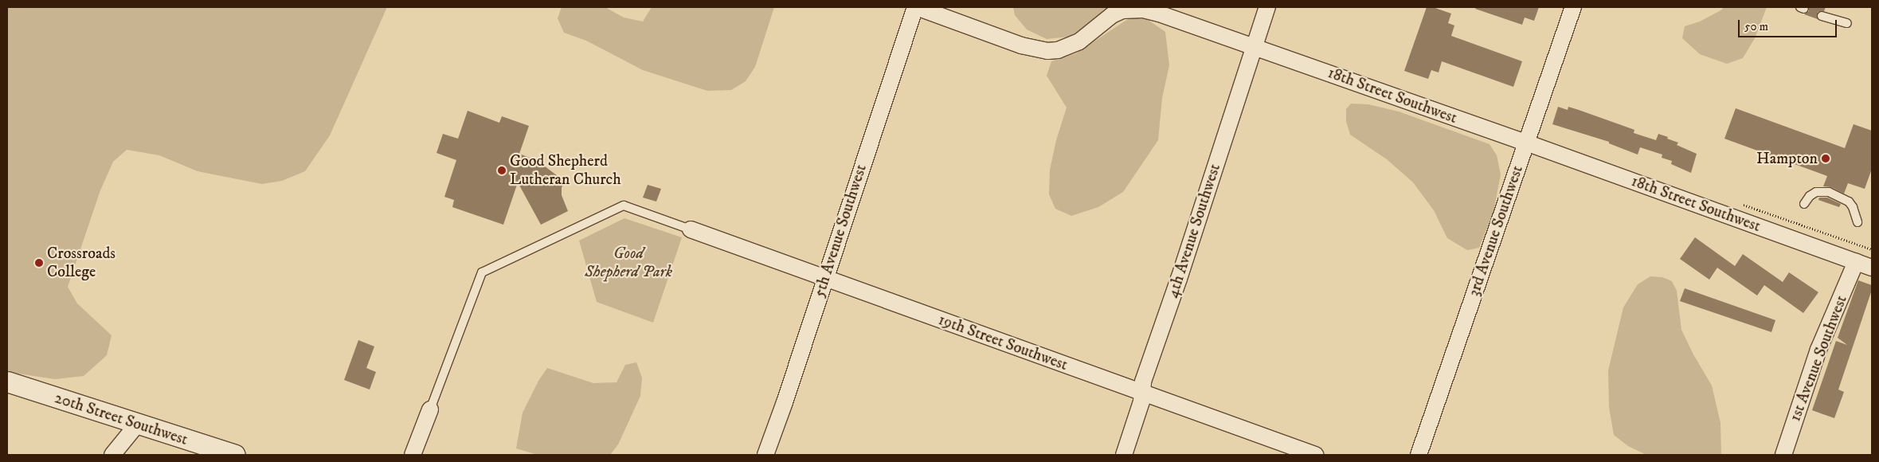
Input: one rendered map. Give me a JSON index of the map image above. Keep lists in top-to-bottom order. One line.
{"streets":{"street":["18th Street Southwest","5th Avenue Southwest","4th Avenue Southwest","3rd Avenue Southwest","19th Street Southwest","1st Avenue Southwest","20th Street Southwest"]},"crossings":[["18th Street Southwest","5th Avenue Southwest"],["18th Street Southwest","4th Avenue Southwest"],["18th Street Southwest","3rd Avenue Southwest"],["18th Street Southwest","1st Avenue Southwest"],["5th Avenue Southwest","19th Street Southwest"],["4th Avenue Southwest","19th Street Southwest"]],"parks":["Good Shepherd Park"],"places":["Hampton","Good Shepherd Lutheran Church","Crossroads College"],"scale_bar":"50 m"}
